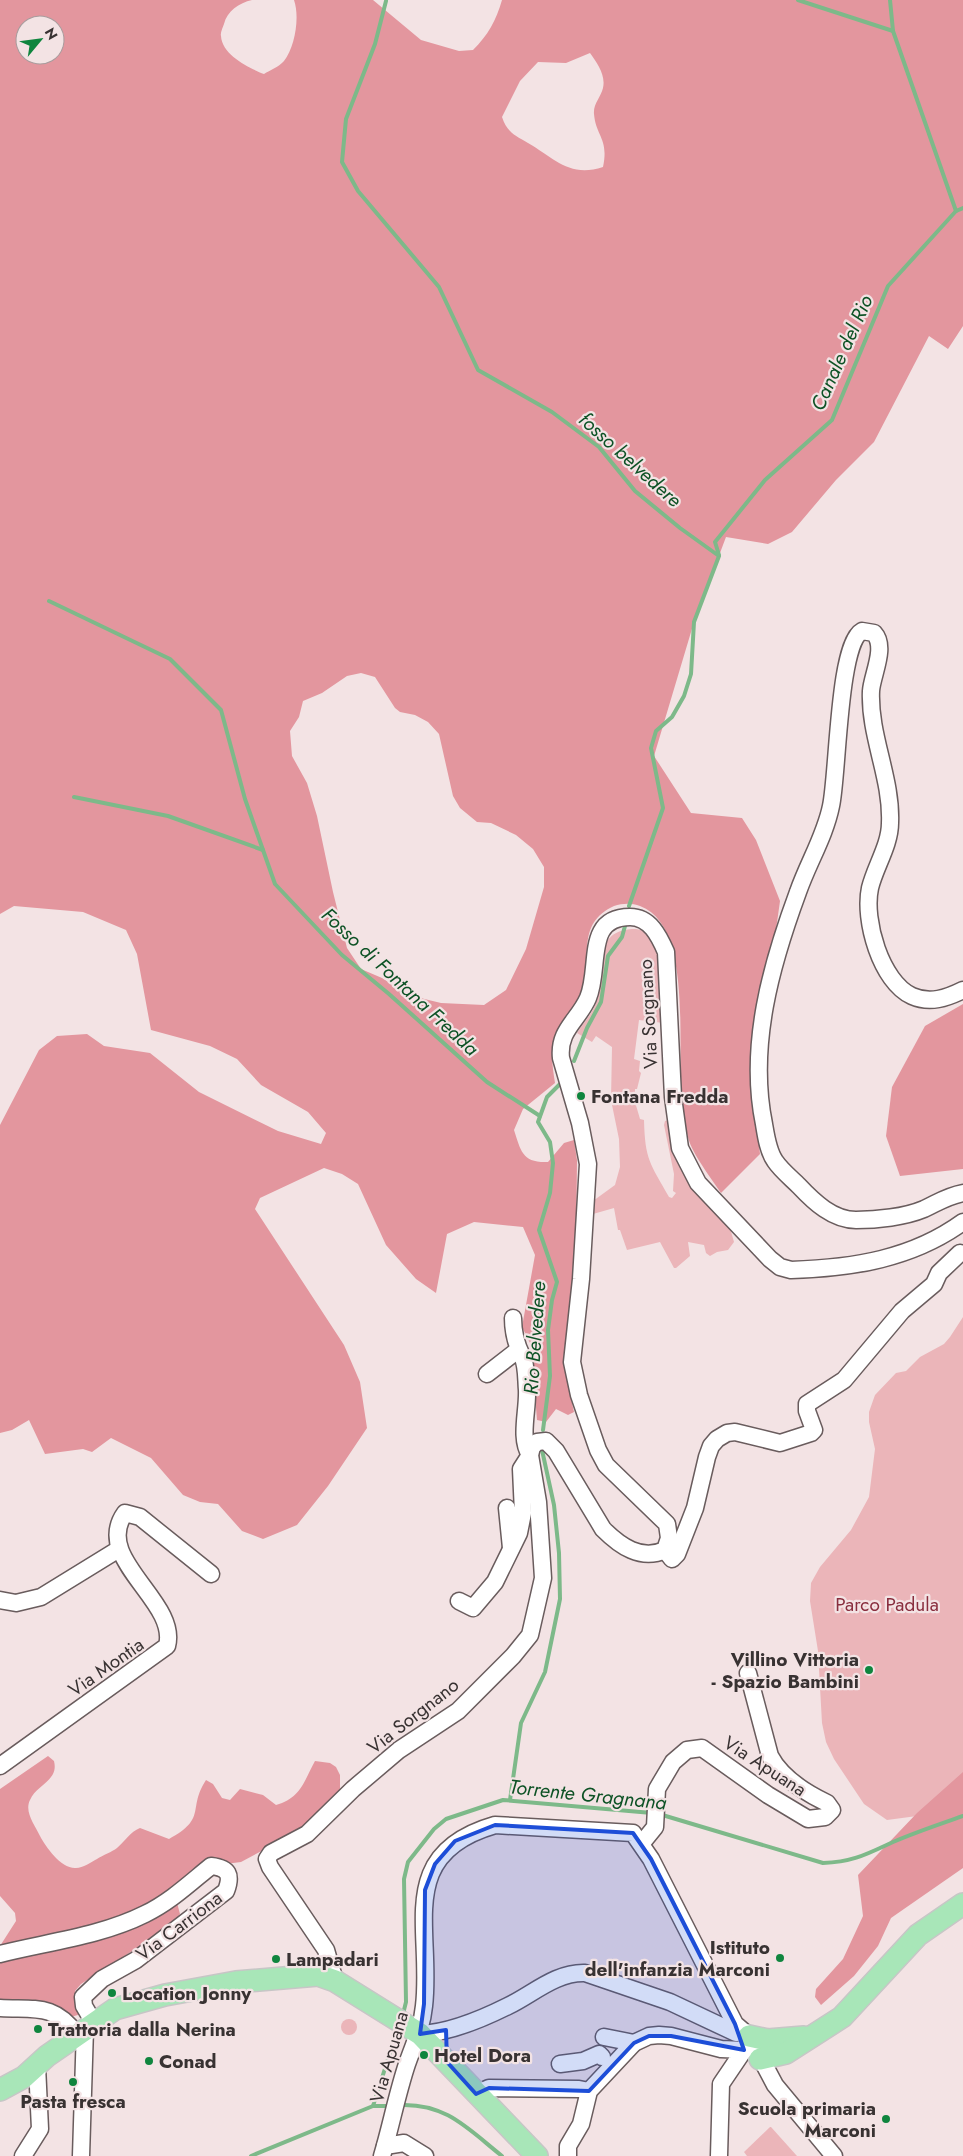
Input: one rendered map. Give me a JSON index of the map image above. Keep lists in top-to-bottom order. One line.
{"streets":{"street":["Via Sorgnano","Via Montia","Via Apuana","Via Carriona"]},"water":["Canale del Rio","fosso belvedere","Fosso di Fontana Fredda","Rio Belvedere","Torrente Gragnana"],"parks":["Parco Padula"],"places":["Fontana Fredda","Villino Vittoria - Spazio Bambini","Istituto dell'infanzia Marconi","Lampadari","Location Jonny","Trattoria dalla Nerina","Hotel Dora","Conad","Pasta fresca","Scuola primaria Marconi"],"north":"top right"}
